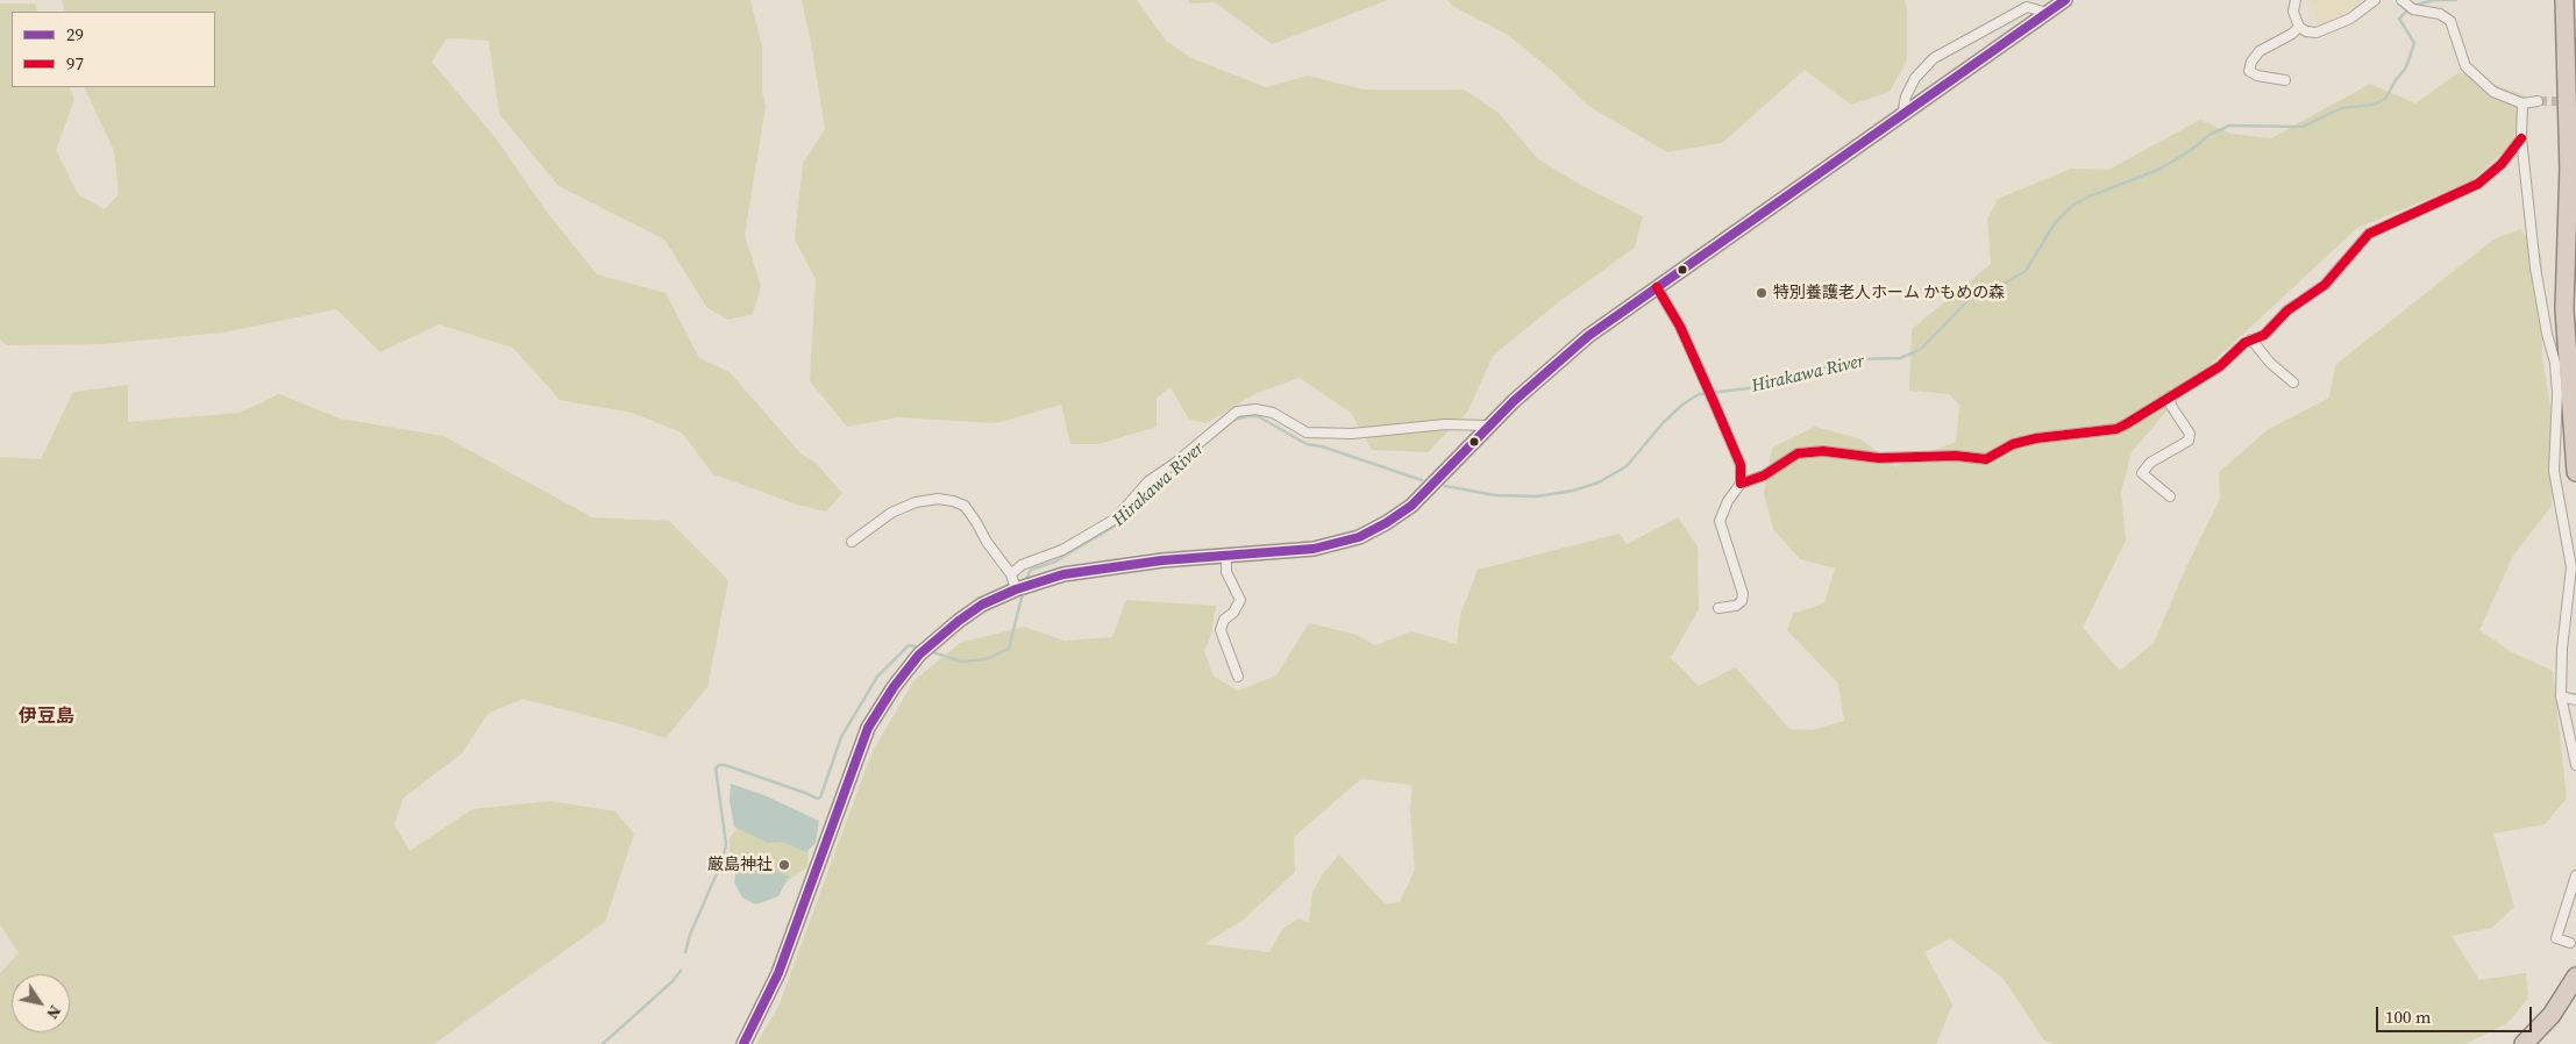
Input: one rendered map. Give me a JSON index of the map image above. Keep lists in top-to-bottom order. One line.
{"districts":["伊豆島"],"water":["Hirakawa River"],"places":["特別養護老人ホーム かもめの森","厳島神社"],"lines":["transit line 29","transit line 97"],"legend":["29","97"],"scale_bar":"100 m","north":"bottom right"}
